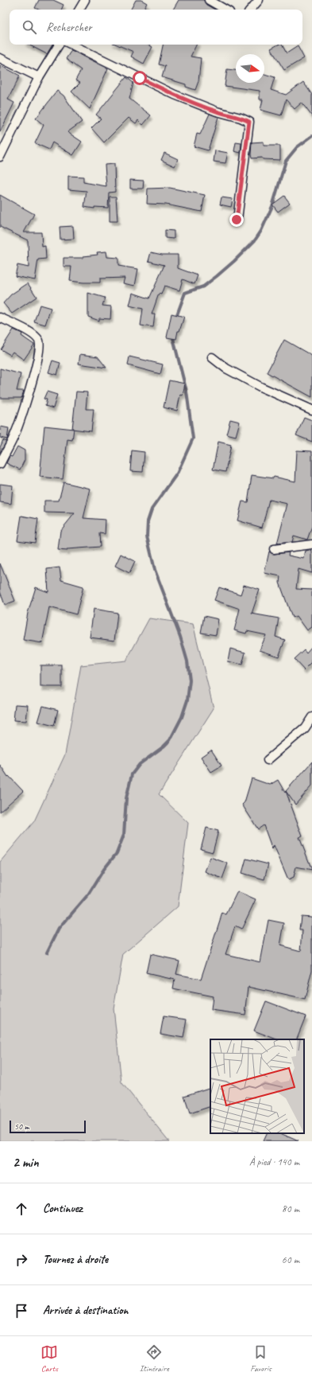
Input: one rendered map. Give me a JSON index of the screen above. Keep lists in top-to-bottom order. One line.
{"scale_bar":"50 m","north":"right","page":{"search":"Rechercher","scale":"50 m","heading":["2 min","À pied · 140 m"],"list":[["Continuez","80 m"],["Tournez à droite","60 m"],"Arrivée à destination"],"nav":["Carte","Itinéraire","Favoris"]}}
